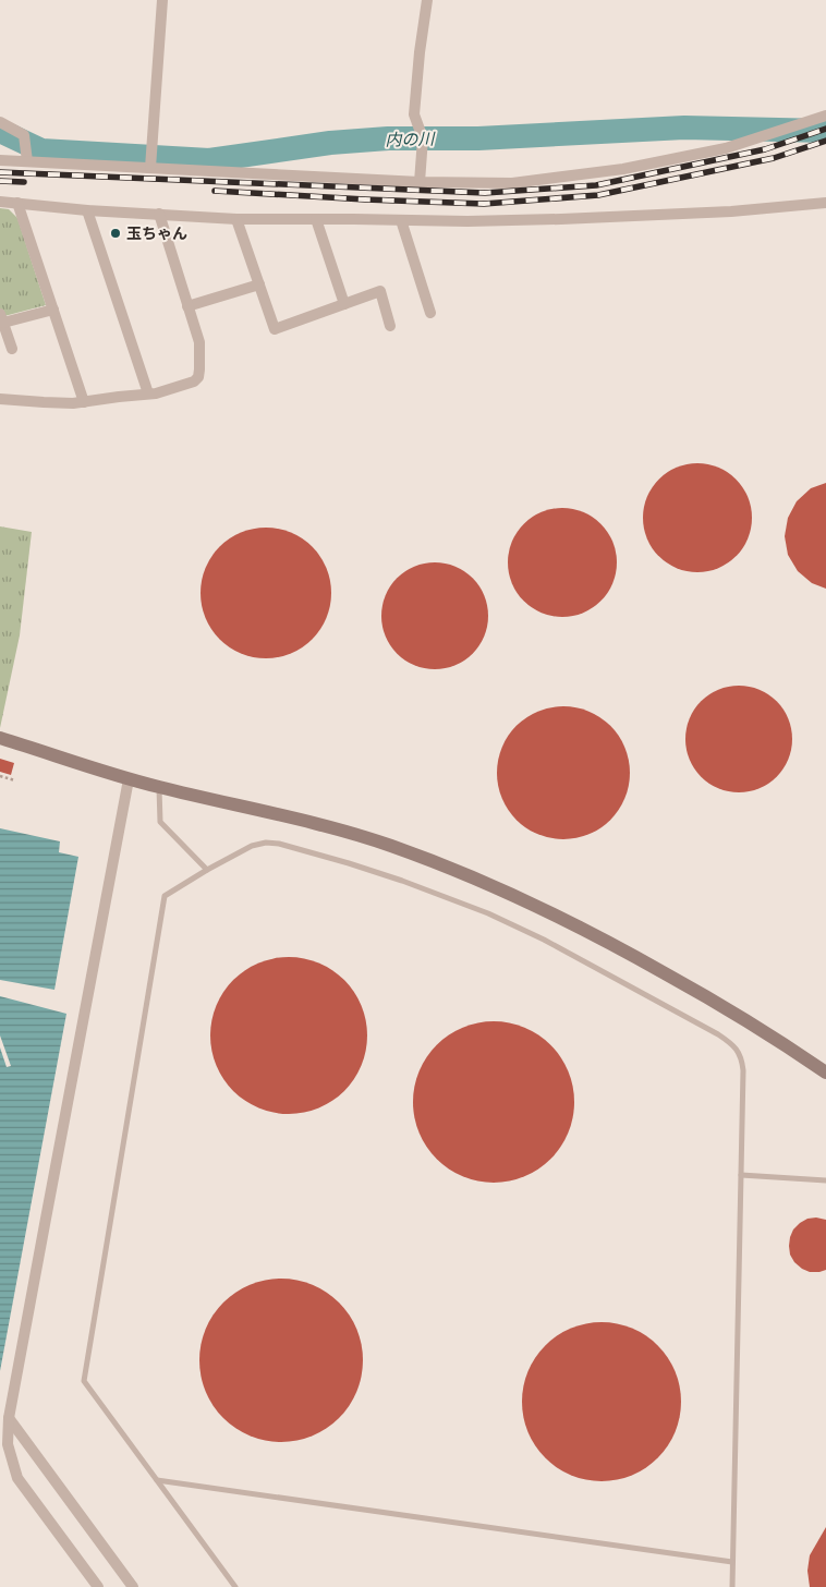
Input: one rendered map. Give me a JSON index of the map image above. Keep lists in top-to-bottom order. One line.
{"water":["内の川"],"places":["玉ちゃん"]}
